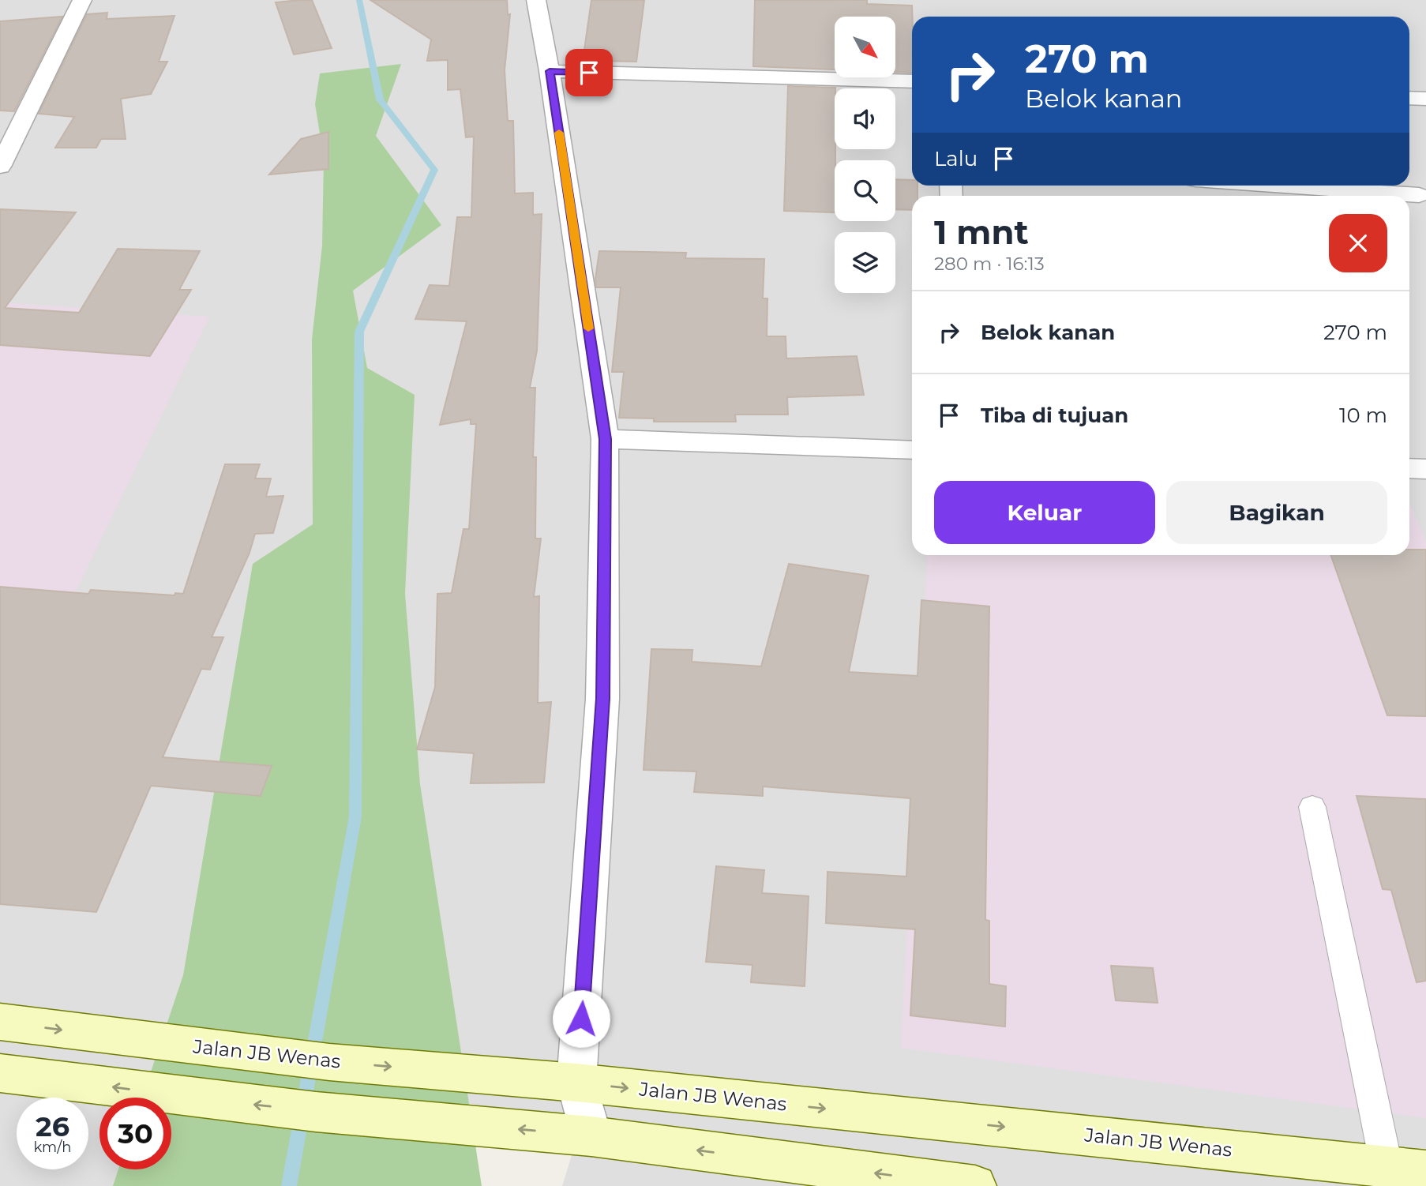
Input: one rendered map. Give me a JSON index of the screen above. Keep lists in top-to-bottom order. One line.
{"streets":{"main road":["Jalan JB Wenas"]},"north":"bottom right","page":{"turn":["270 m","Belok kanan"],"then":"Lalu","heading":["1 mnt","280 m · 16:13"],"list":[{"name":"Belok kanan","value":"270 m"},{"name":"Tiba di tujuan","value":"10 m"}],"buttons":["Keluar","Bagikan"],"speed":"26 km/h","limit":"30"}}
